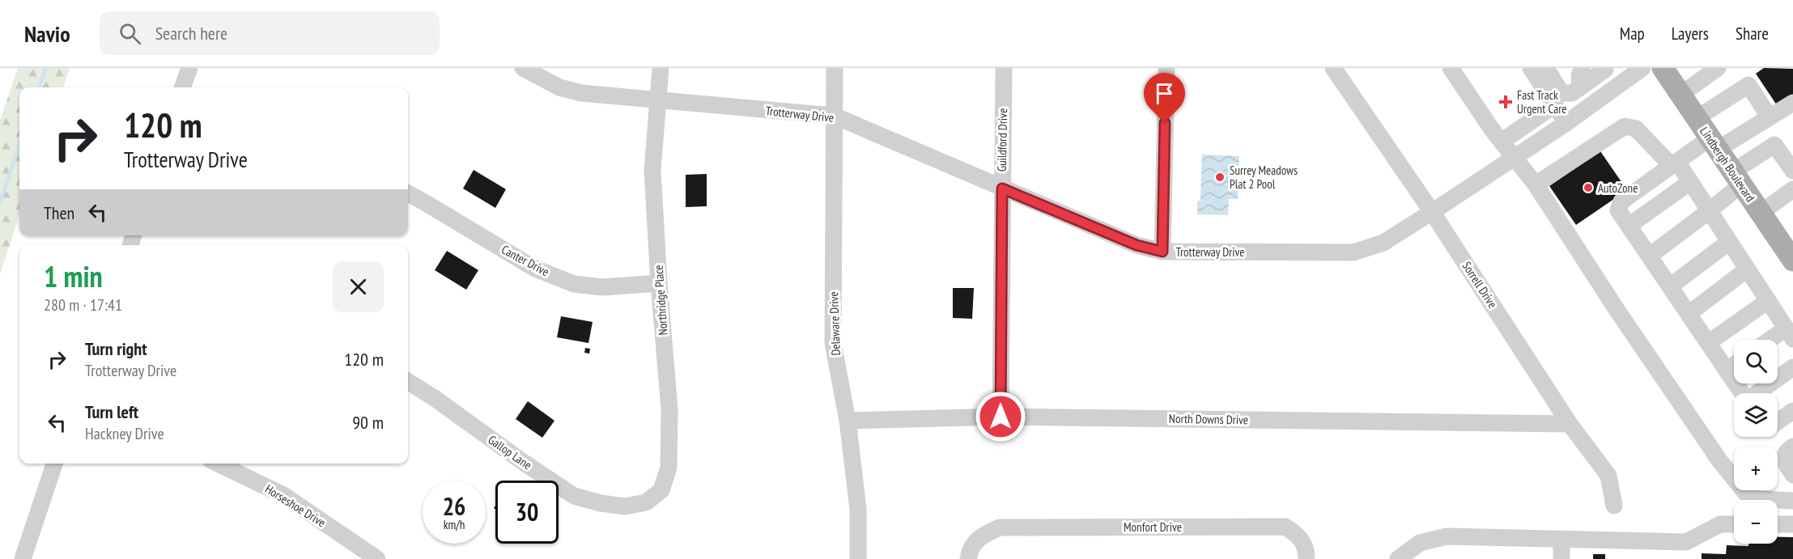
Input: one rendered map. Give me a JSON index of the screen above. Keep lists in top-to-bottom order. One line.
{"streets":{"main road":["Lindbergh Boulevard"],"street":["Trotterway Drive","Guildford Drive","Canter Drive","Sorrell Drive","Northridge Place","Delaware Drive","North Downs Drive","Gallop Lane","Horseshoe Drive","Monfort Drive"]},"crossings":[["Trotterway Drive","Guildford Drive"],["Trotterway Drive","Sorrell Drive"],["Trotterway Drive","Northridge Place"],["Trotterway Drive","Delaware Drive"],["Guildford Drive","North Downs Drive"],["Canter Drive","Northridge Place"],["Sorrell Drive","North Downs Drive"],["Northridge Place","Gallop Lane"],["Delaware Drive","North Downs Drive"]],"places":{"health":["Fast Track Urgent Care"],"other":["Surrey Meadows Plat 2 Pool","AutoZone"]},"page":{"header":"Navio","search":"Search here","nav":["Map","Layers","Share"],"turn":["120 m","Trotterway Drive"],"then":"Then","heading":["1 min","280 m · 17:41"],"list":[{"name":"Turn right","note":"Trotterway Drive","value":"120 m"},{"name":"Turn left","note":"Hackney Drive","value":"90 m"}],"map_buttons":["+","−"],"speed":"26 km/h","limit":"30"}}
